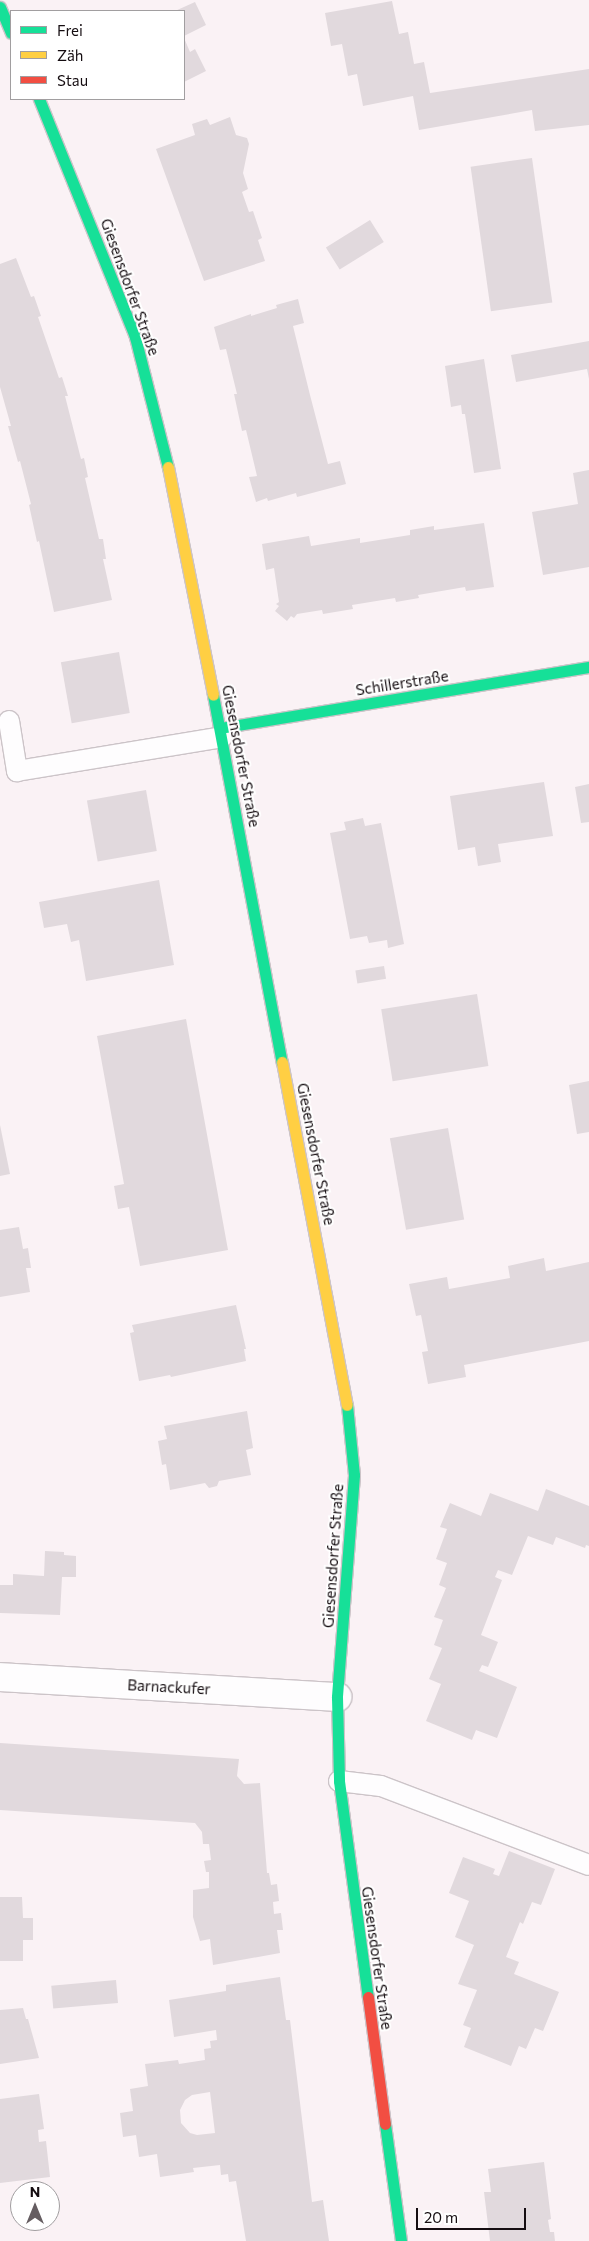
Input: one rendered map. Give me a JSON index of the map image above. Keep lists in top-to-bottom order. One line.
{"streets":{"street":["Giesensdorfer Straße","Schillerstraße","Barnackufer"]},"crossings":[["Giesensdorfer Straße","Schillerstraße"],["Giesensdorfer Straße","Barnackufer"]],"legend":["Frei","Zäh","Stau"],"scale_bar":"20 m","north":"top"}
